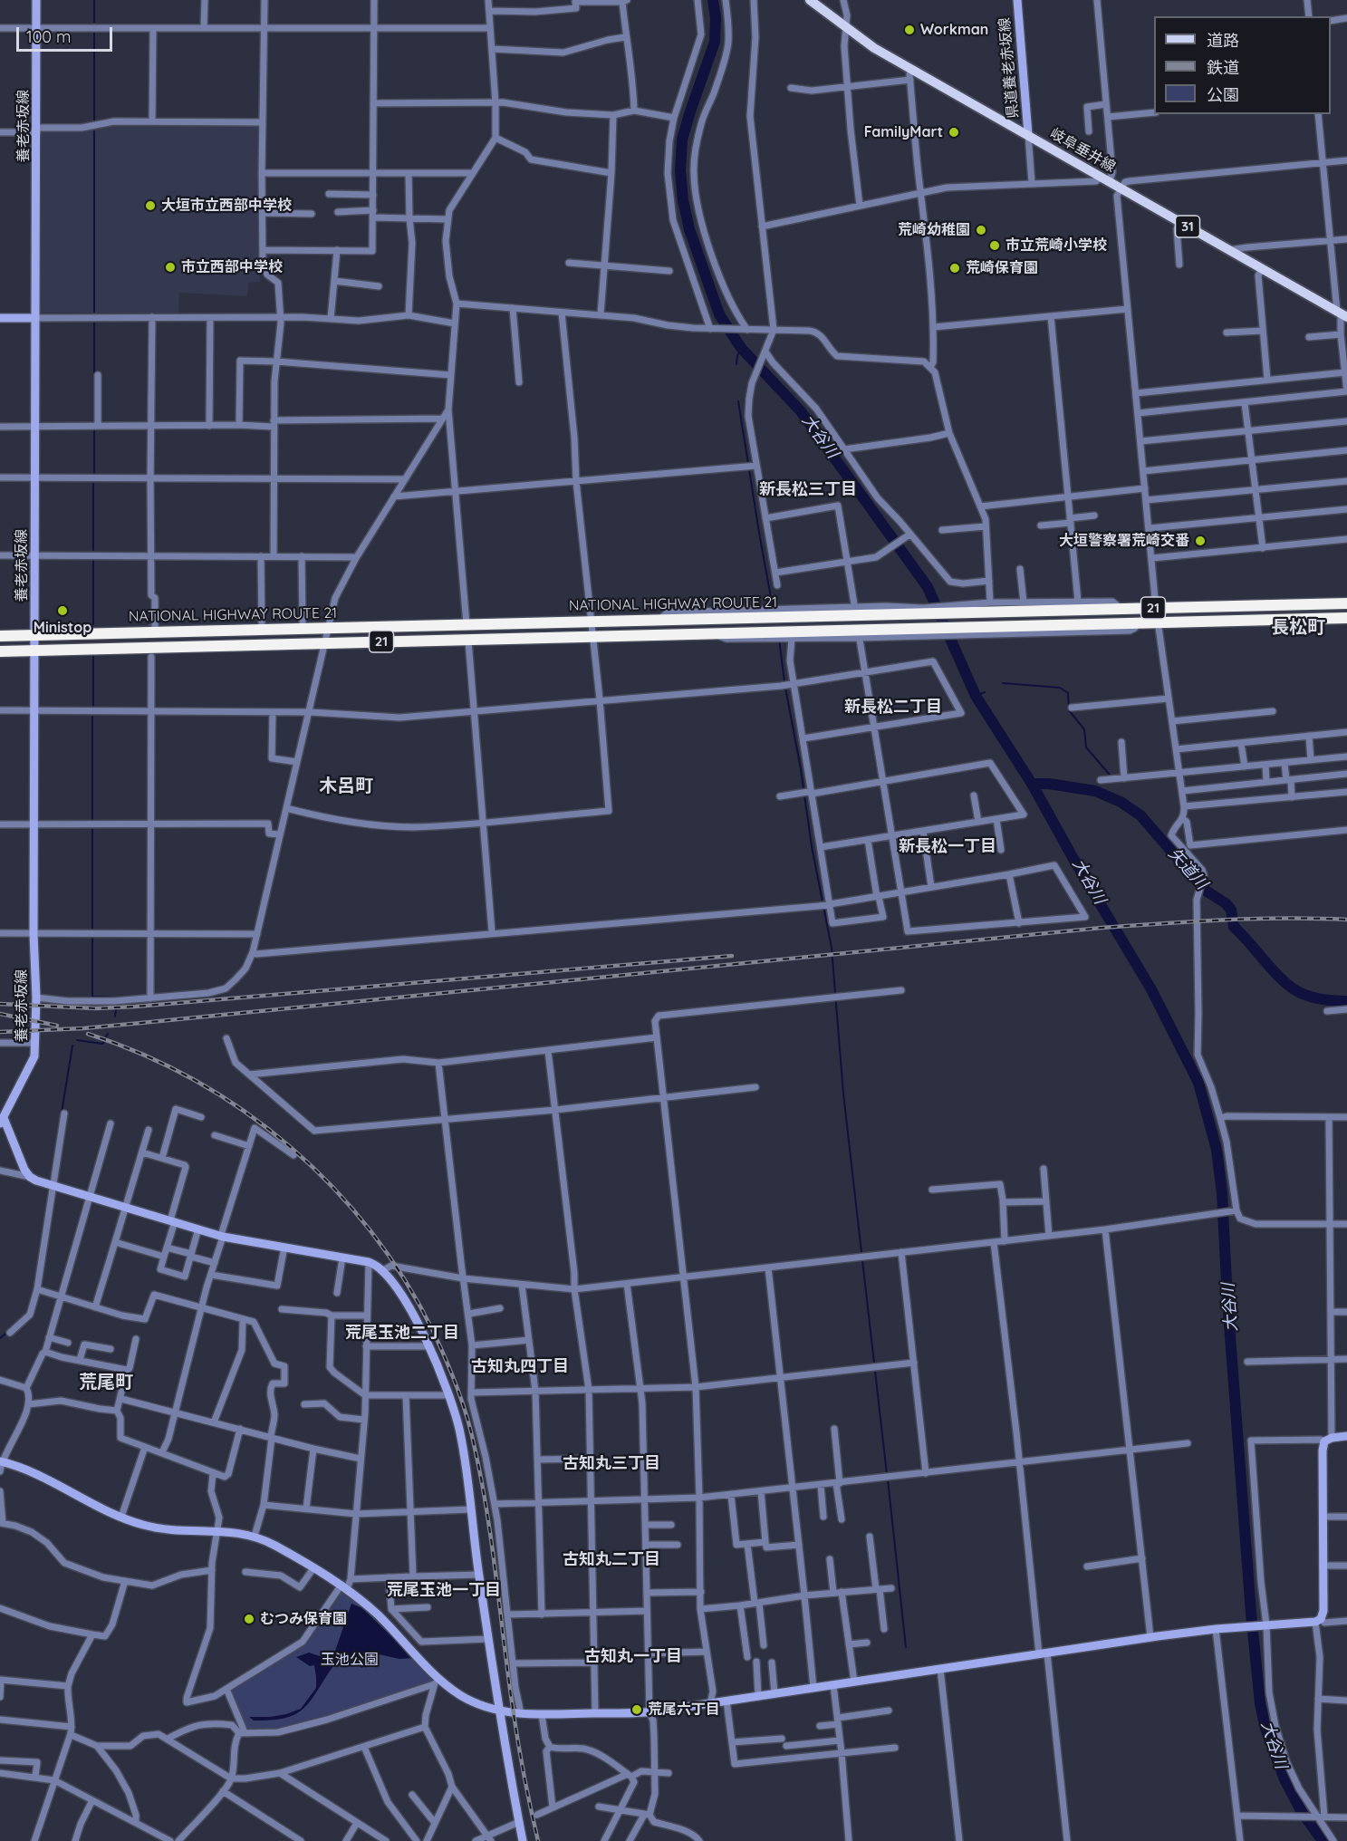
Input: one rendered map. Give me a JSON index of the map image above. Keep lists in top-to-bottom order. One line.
{"streets":{"highway":["NATIONAL HIGHWAY ROUTE 21","21"],"main road":["岐阜垂井線","31"],"street":["県道養老赤坂線","養老赤坂線"]},"crossings":[["県道養老赤坂線","岐阜垂井線"],["養老赤坂線","NATIONAL HIGHWAY ROUTE 21"]],"districts":["新長松三丁目","長松町","新長松二丁目","木呂町","新長松一丁目","荒尾玉池二丁目","古知丸四丁目","荒尾町","古知丸三丁目","古知丸二丁目","荒尾玉池一丁目","古知丸一丁目"],"water":["大谷川","矢道川"],"parks":["玉池公園"],"places":["Workman","FamilyMart","大垣市立西部中学校","荒崎幼稚園","市立荒崎小学校","市立西部中学校","荒崎保育園","大垣警察署荒崎交番","Ministop","むつみ保育園","荒尾六丁目"],"legend":["道路","鉄道","公園"],"scale_bar":"100 m"}
